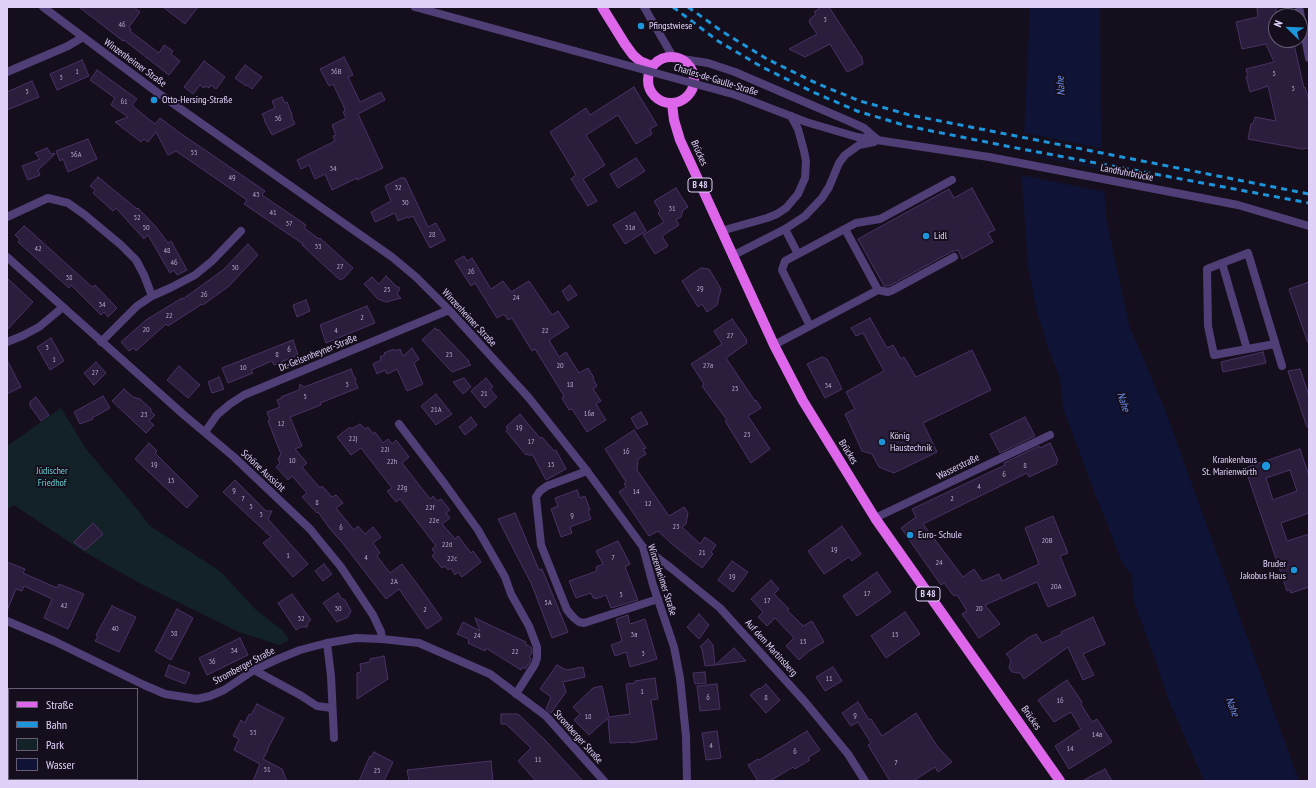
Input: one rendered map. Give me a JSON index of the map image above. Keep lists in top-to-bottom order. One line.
{"streets":{"main road":["Brückes","B 48"],"street":["Winzenheimer Straße","Charles-de-Gaulle-Straße","Landfuhrbrücke","Dr.-Geisenheyner-Straße","Wasserstraße","Schöne Aussicht","Auf dem Martinsberg","Stromberger Straße"]},"crossings":[["Winzenheimer Straße","Dr.-Geisenheyner-Straße"],["Winzenheimer Straße","Auf dem Martinsberg"],["Charles-de-Gaulle-Straße","Landfuhrbrücke"],["Brückes","Wasserstraße"],["Dr.-Geisenheyner-Straße","Schöne Aussicht"],["Schöne Aussicht","Stromberger Straße"]],"water":["Nahe"],"parks":["Jüdischer Friedhof"],"places":["Pfingstwiese","Otto-Hersing-Straße","Lidl","König Haustechnik","Krankenhaus St. Marienwörth","Euro- Schule","Bruder Jakobus Haus"],"house_numbers":["3","46","1","36B","5","3","3","5","61","36","55","56A","34","49","32","43","30","31","41","52","37","50","31a","28","33","42","48","46","27","30","26","38","29","25","26","24","34","22","2","20","4","22","27","3","6","8","23","1","20","27a","10","27","3","18","34","25","21","5","21A","16a","23","12","19","23","22j","17","22i","16","10","22h","19","15","8","6","15","4","22g","9","14","7","2","8","12","5","22f","3","9","22e","23","6","20B","22d","19","21","1","4","7","22c","24","19","2A","20A","17","5","17","5A","42","30","20","2","32","40","38","3a","15","24","15","34","22","3","36","11","1","6","8","16","9","18","53","14a","4","14","6","11","7","51","25"],"legend":["Straße","Bahn","Park","Wasser"],"north":"top left"}
